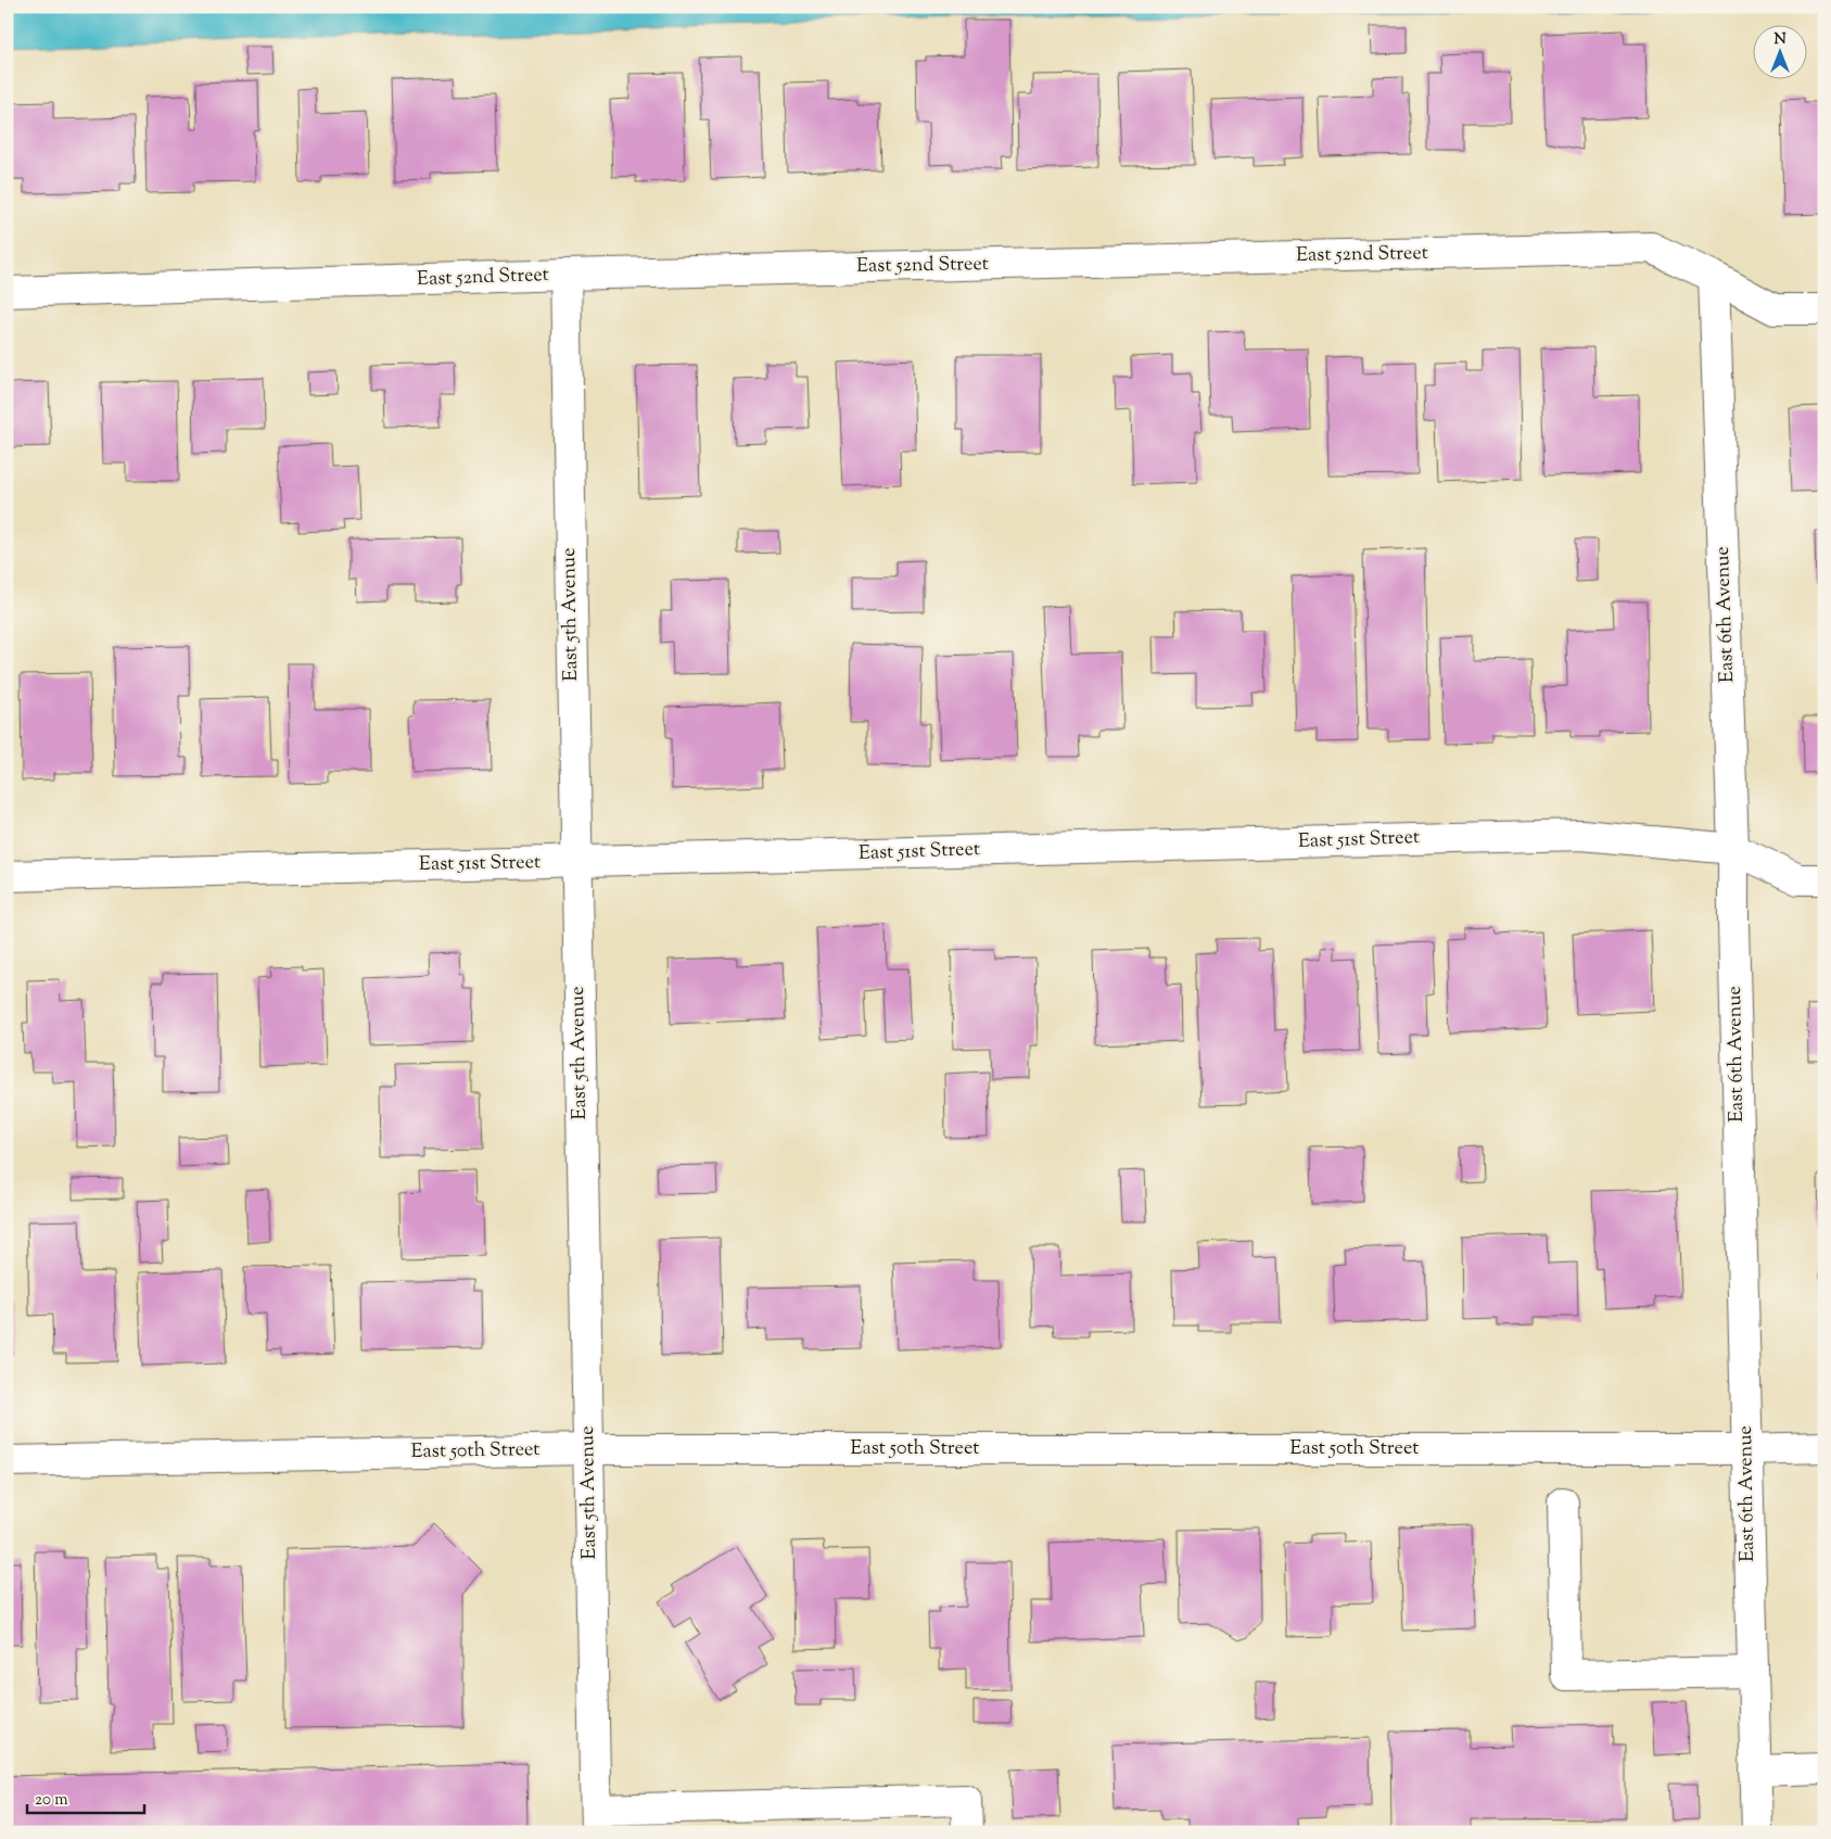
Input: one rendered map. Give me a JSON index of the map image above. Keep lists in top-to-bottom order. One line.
{"streets":{"street":["East 52nd Street","East 5th Avenue","East 6th Avenue","East 51st Street","East 50th Street"]},"crossings":[["East 52nd Street","East 5th Avenue"],["East 52nd Street","East 6th Avenue"],["East 5th Avenue","East 51st Street"],["East 5th Avenue","East 50th Street"],["East 6th Avenue","East 51st Street"],["East 6th Avenue","East 50th Street"]],"scale_bar":"20 m","north":"top"}
